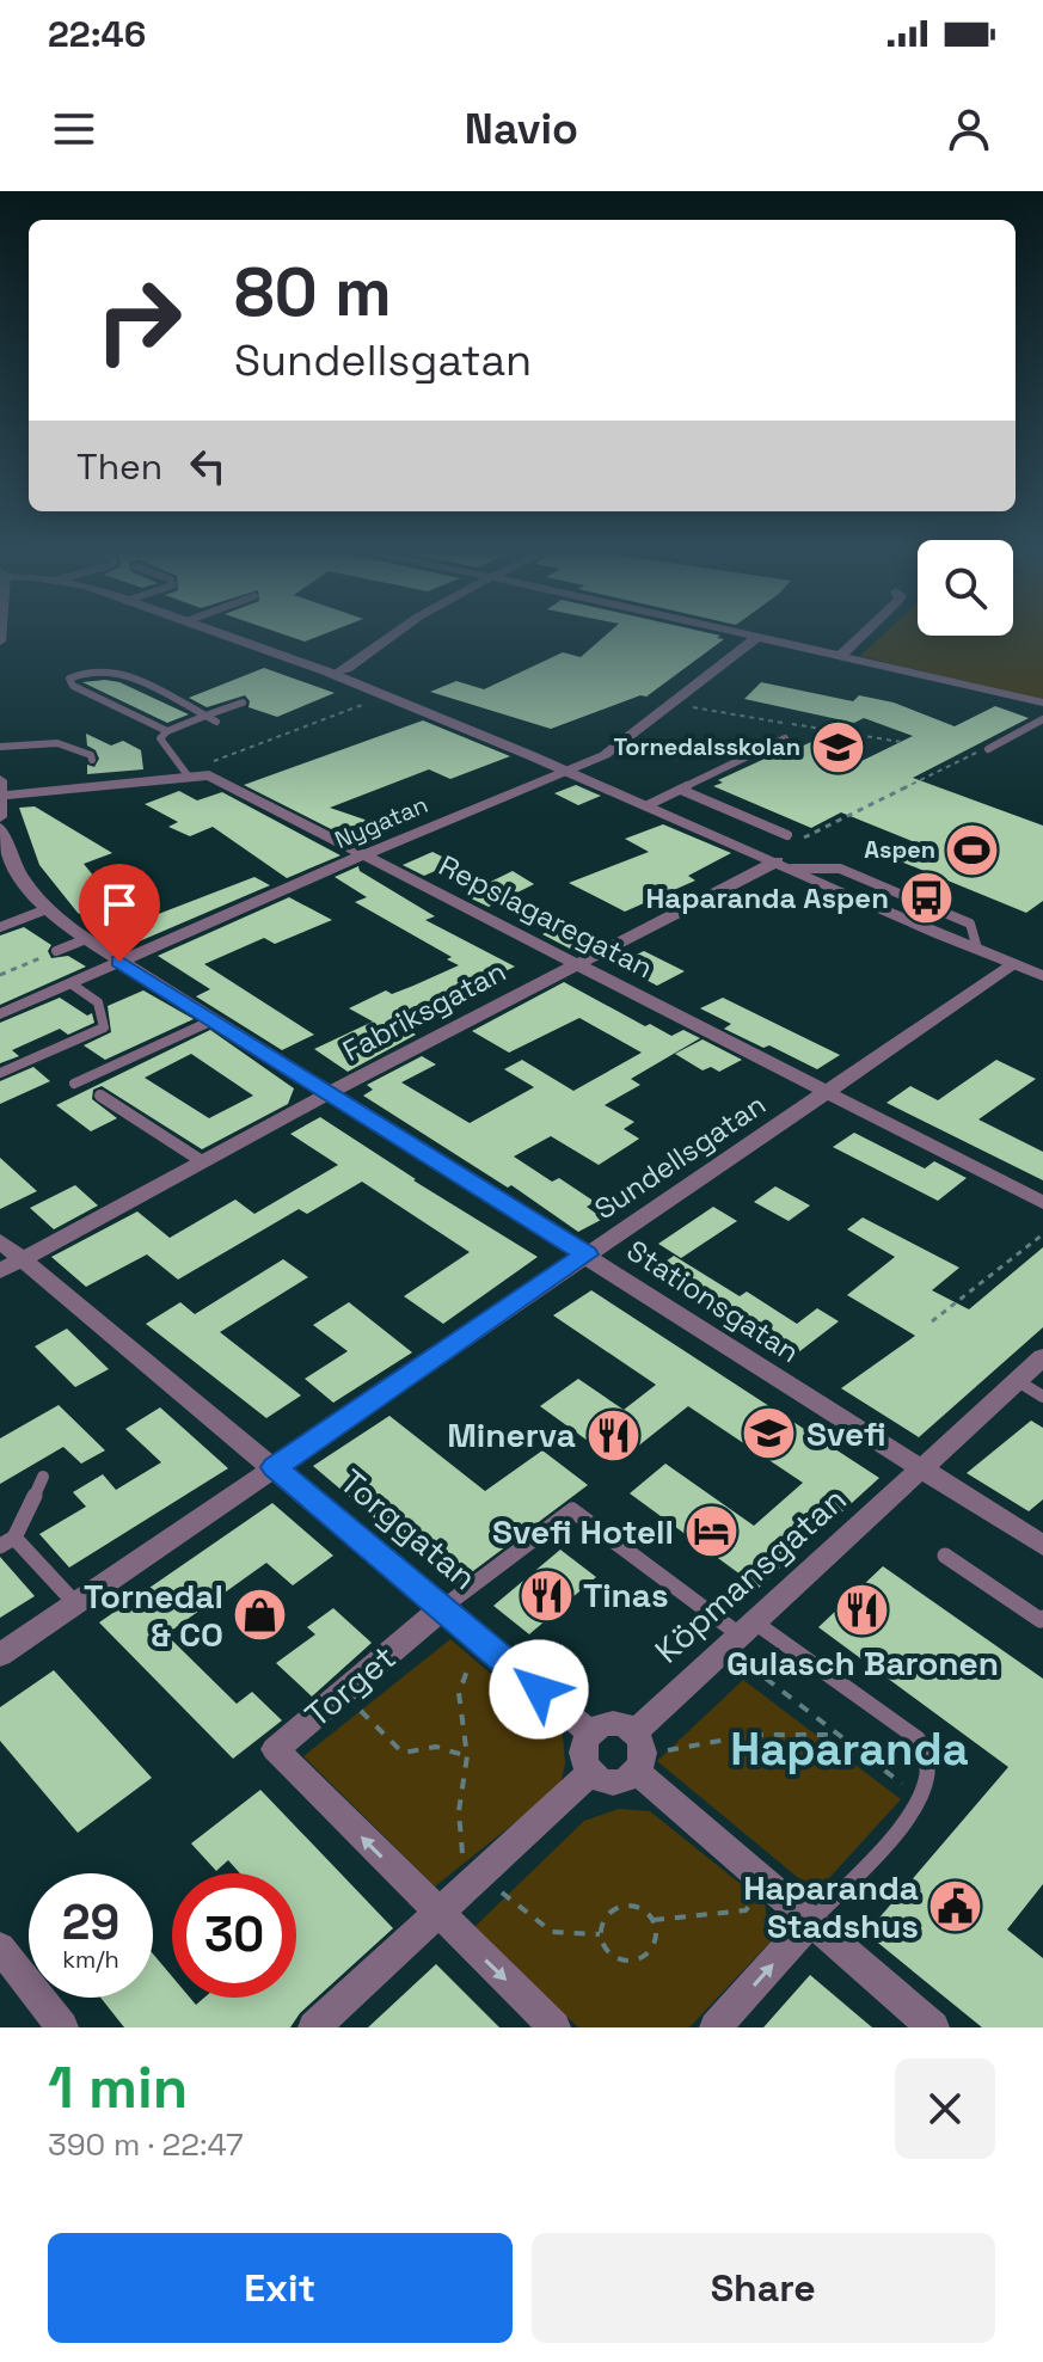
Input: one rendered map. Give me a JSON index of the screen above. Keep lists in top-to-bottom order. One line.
{"streets":{"street":["Nygatan","Repslagaregatan","Fabriksgatan","Sundellsgatan","Stationsgatan","Torggatan","Köpmansgatan","Torget"]},"crossings":[["Nygatan","Repslagaregatan"],["Nygatan","Stationsgatan"],["Repslagaregatan","Fabriksgatan"],["Repslagaregatan","Sundellsgatan"],["Fabriksgatan","Stationsgatan"],["Fabriksgatan","Torggatan"],["Sundellsgatan","Stationsgatan"],["Sundellsgatan","Torggatan"],["Stationsgatan","Köpmansgatan"],["Torggatan","Köpmansgatan"],["Torggatan","Torget"],["Köpmansgatan","Torget"]],"districts":["Haparanda"],"places":{"school or university":["Tornedalsskolan","Svefi"],"sports":["Aspen"],"bus stop":["Haparanda Aspen"],"restaurant":["Minerva","Tinas","Gulasch Baronen"],"hotel":["Svefi Hotell"],"shop":["Tornedal & CO"],"public building":["Haparanda Stadshus"]},"page":{"status":"22:46","header":"Navio","turn":["80 m","Sundellsgatan"],"then":"Then","speed":"29 km/h","limit":"30","heading":["1 min","390 m · 22:47"],"buttons":["Exit","Share"]}}
